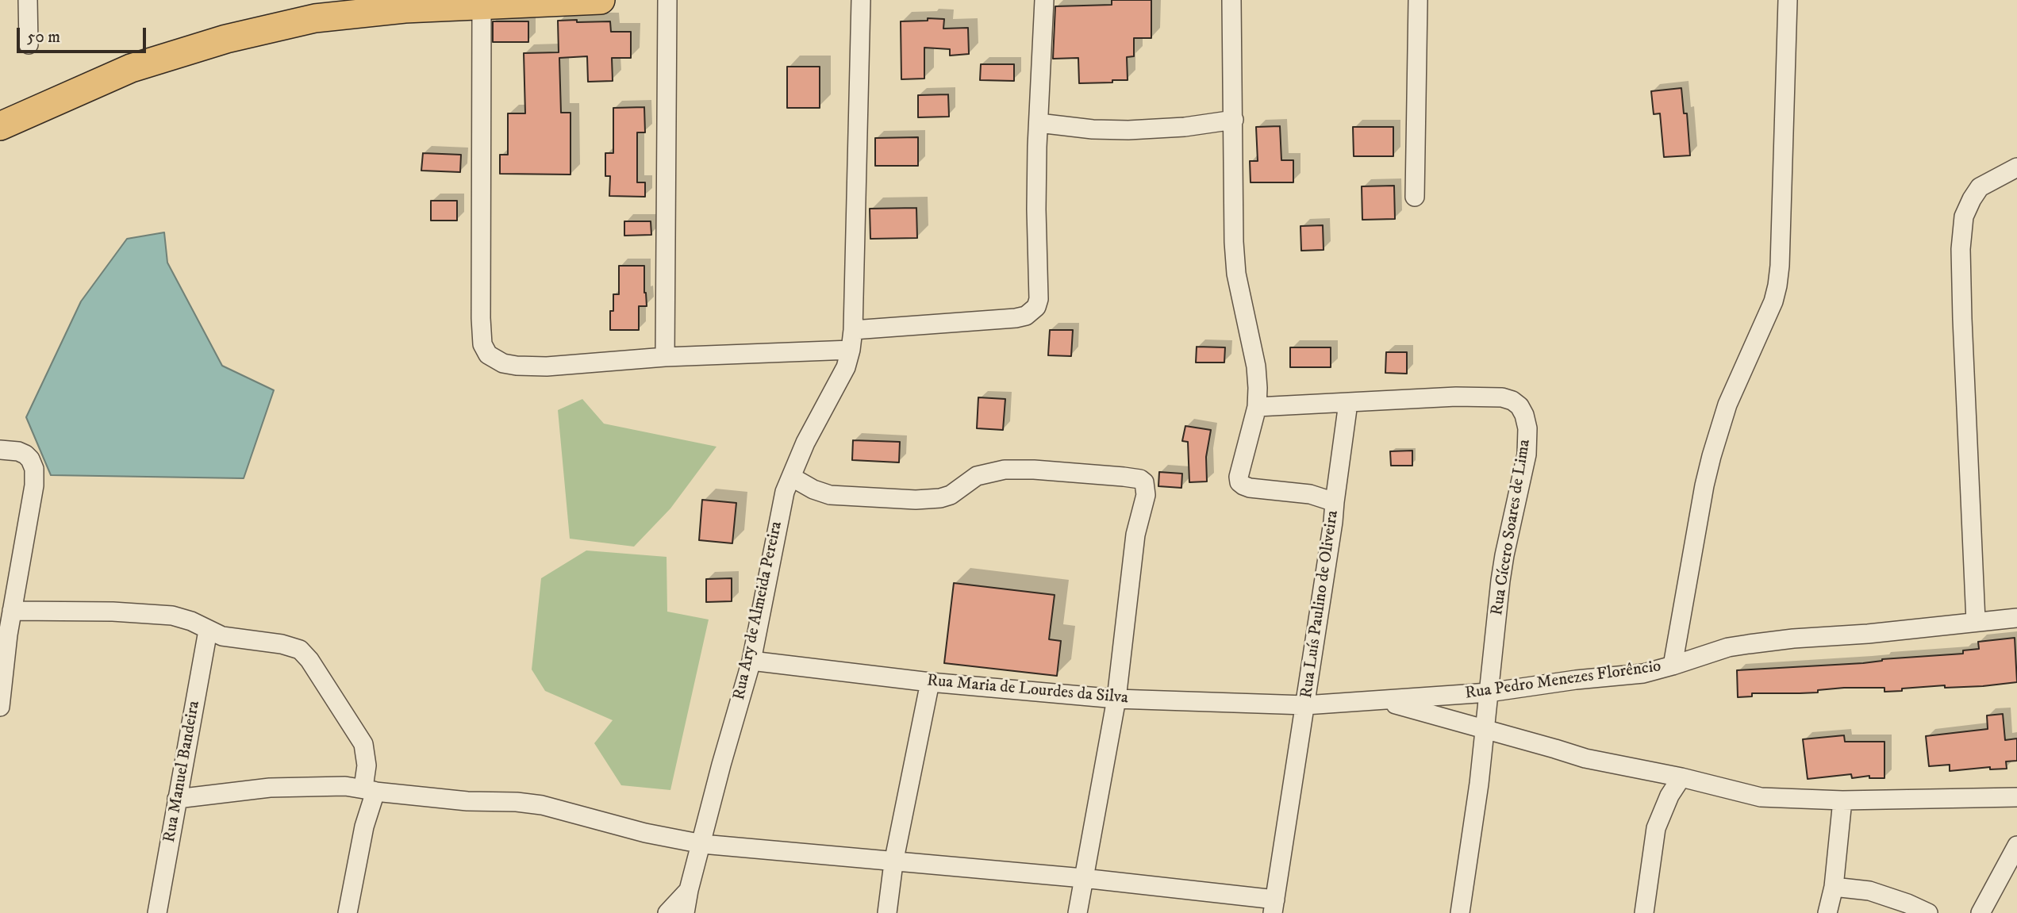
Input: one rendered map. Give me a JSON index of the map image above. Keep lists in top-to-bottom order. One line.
{"streets":{"street":["Rua Cícero Soares de Lima","Rua Luís Paulino de Oliveira","Rua Ary de Almeida Pereira","Rua Pedro Menezes Florêncio","Rua Maria de Lourdes da Silva","Rua Manuel Bandeira"]},"crossings":[["Rua Cícero Soares de Lima","Rua Luís Paulino de Oliveira"],["Rua Cícero Soares de Lima","Rua Pedro Menezes Florêncio"],["Rua Luís Paulino de Oliveira","Rua Pedro Menezes Florêncio"],["Rua Luís Paulino de Oliveira","Rua Maria de Lourdes da Silva"],["Rua Ary de Almeida Pereira","Rua Maria de Lourdes da Silva"],["Rua Pedro Menezes Florêncio","Rua Maria de Lourdes da Silva"]],"scale_bar":"50 m"}
